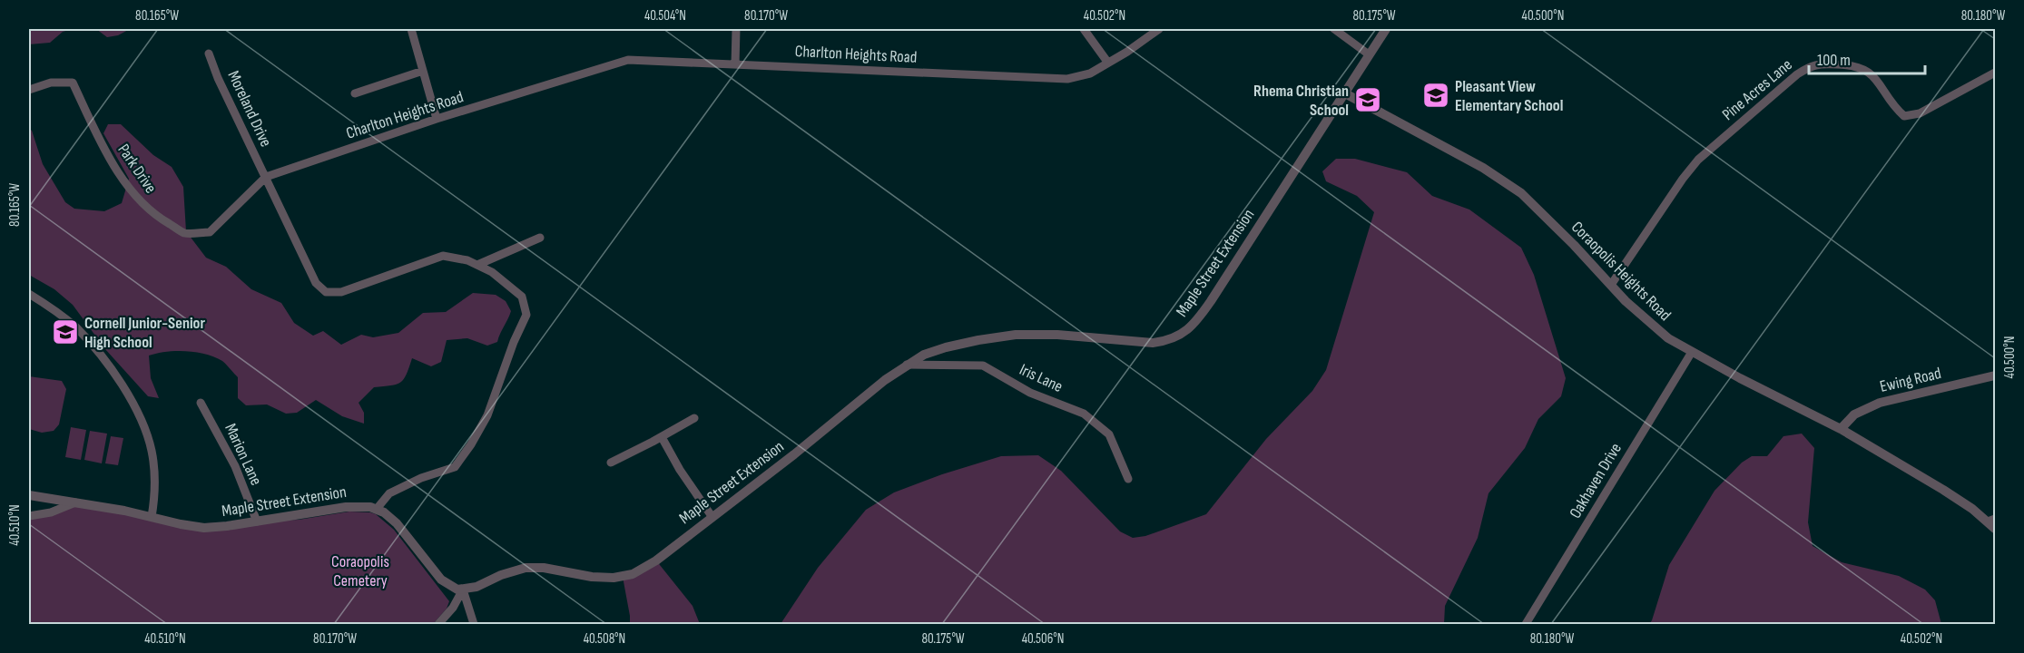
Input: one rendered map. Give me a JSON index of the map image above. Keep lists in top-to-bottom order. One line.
{"streets":{"street":["Charlton Heights Road","Pine Acres Lane","Moreland Drive","Park Drive","Maple Street Extension","Coraopolis Heights Road","Iris Lane","Ewing Road","Marion Lane","Oakhaven Drive"]},"crossings":[["Charlton Heights Road","Moreland Drive"],["Charlton Heights Road","Park Drive"],["Pine Acres Lane","Coraopolis Heights Road"],["Moreland Drive","Park Drive"],["Maple Street Extension","Coraopolis Heights Road"],["Maple Street Extension","Iris Lane"],["Maple Street Extension","Marion Lane"],["Coraopolis Heights Road","Ewing Road"],["Coraopolis Heights Road","Oakhaven Drive"]],"parks":["Coraopolis Cemetery"],"places":{"school or university":["Pleasant View Elementary School","Rhema Christian School","Cornell Junior-Senior High School"]},"scale_bar":"100 m","coordinates":["80.165°W","40.504°N","80.170°W","40.502°N","80.175°W","40.500°N","80.180°W","40.510°N","40.508°N","40.506°N"]}
